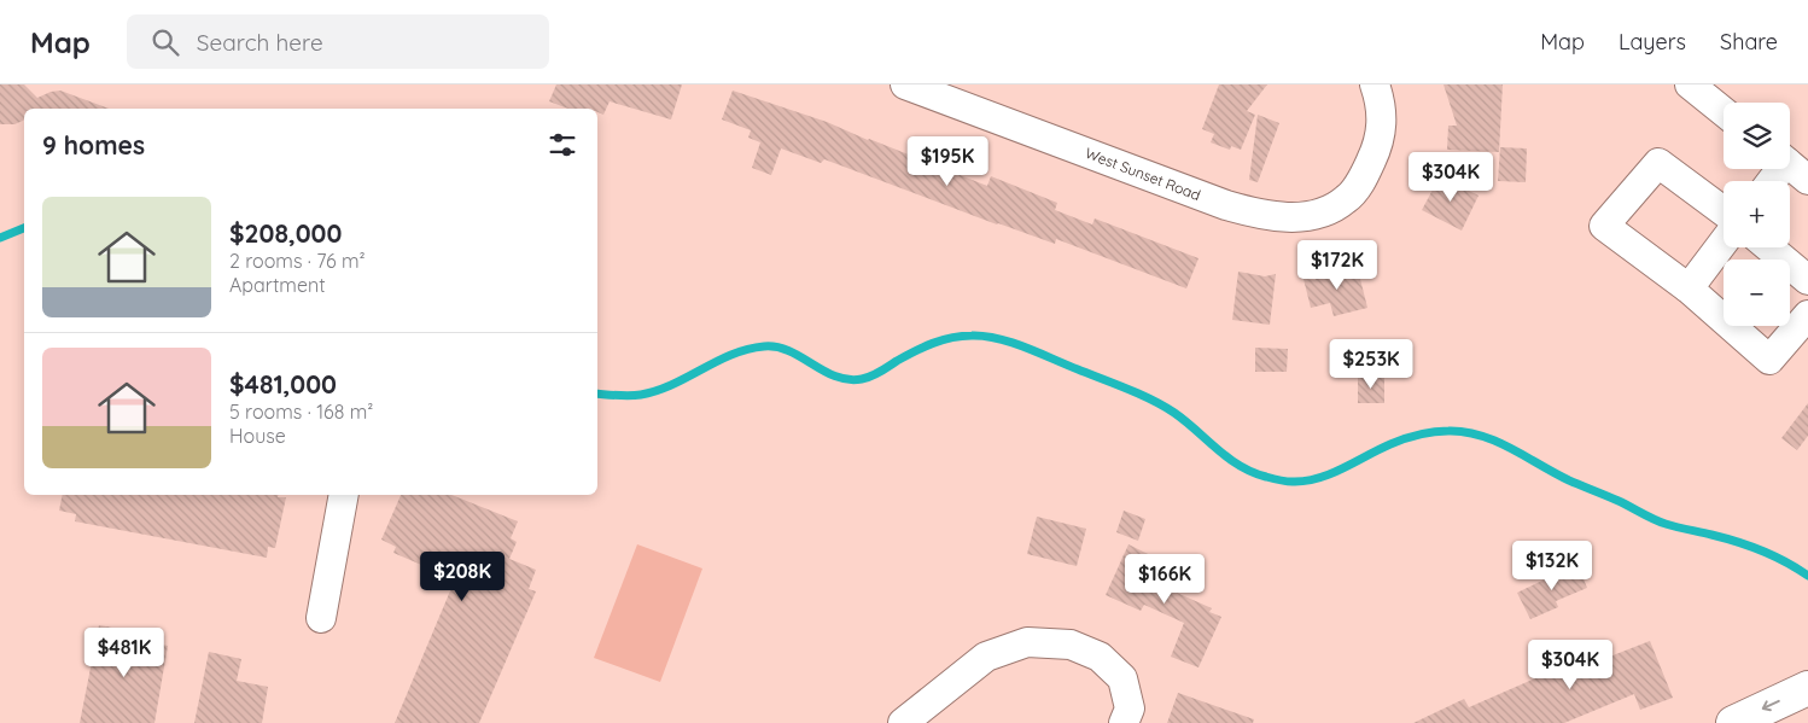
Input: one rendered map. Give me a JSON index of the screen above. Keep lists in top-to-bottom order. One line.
{"streets":{"street":["West Sunset Road"]},"page":{"header":"Map","search":"Search here","nav":["Map","Layers","Share"],"map_buttons":["+","−"],"heading":"9 homes","price":["$195K","$304K","$172K","$253K","$132K","$208K","$166K","$481K","$304K"],"list":[{"name":"$208,000","note":"2 rooms · 76 m² · Apartment"},{"name":"$481,000","note":"5 rooms · 168 m² · House"}]}}
